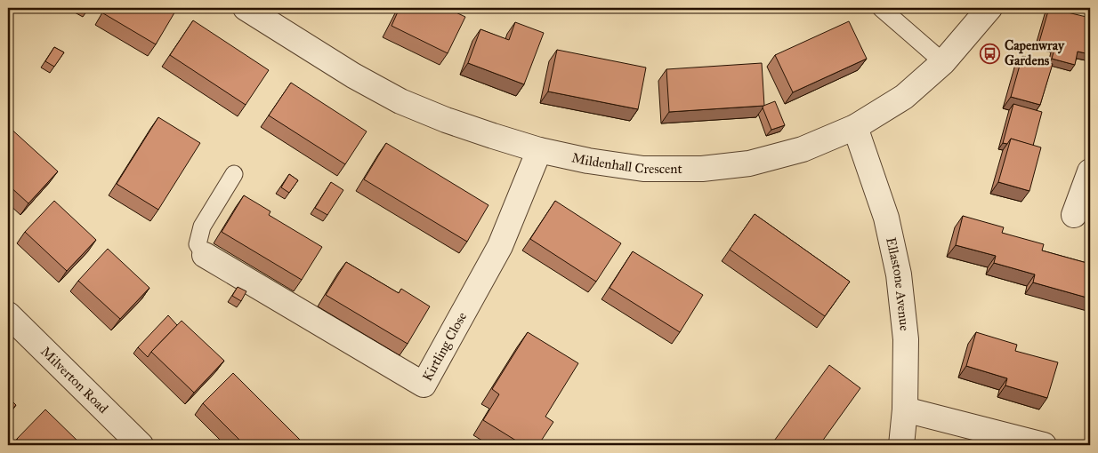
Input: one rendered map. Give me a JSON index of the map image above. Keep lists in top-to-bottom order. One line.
{"streets":{"street":["Mildenhall Crescent","Ellastone Avenue","Kirtling Close","Milverton Road"]},"crossings":[["Mildenhall Crescent","Ellastone Avenue"],["Mildenhall Crescent","Kirtling Close"]],"places":{"bus stop":["Capenwray Gardens"]}}
